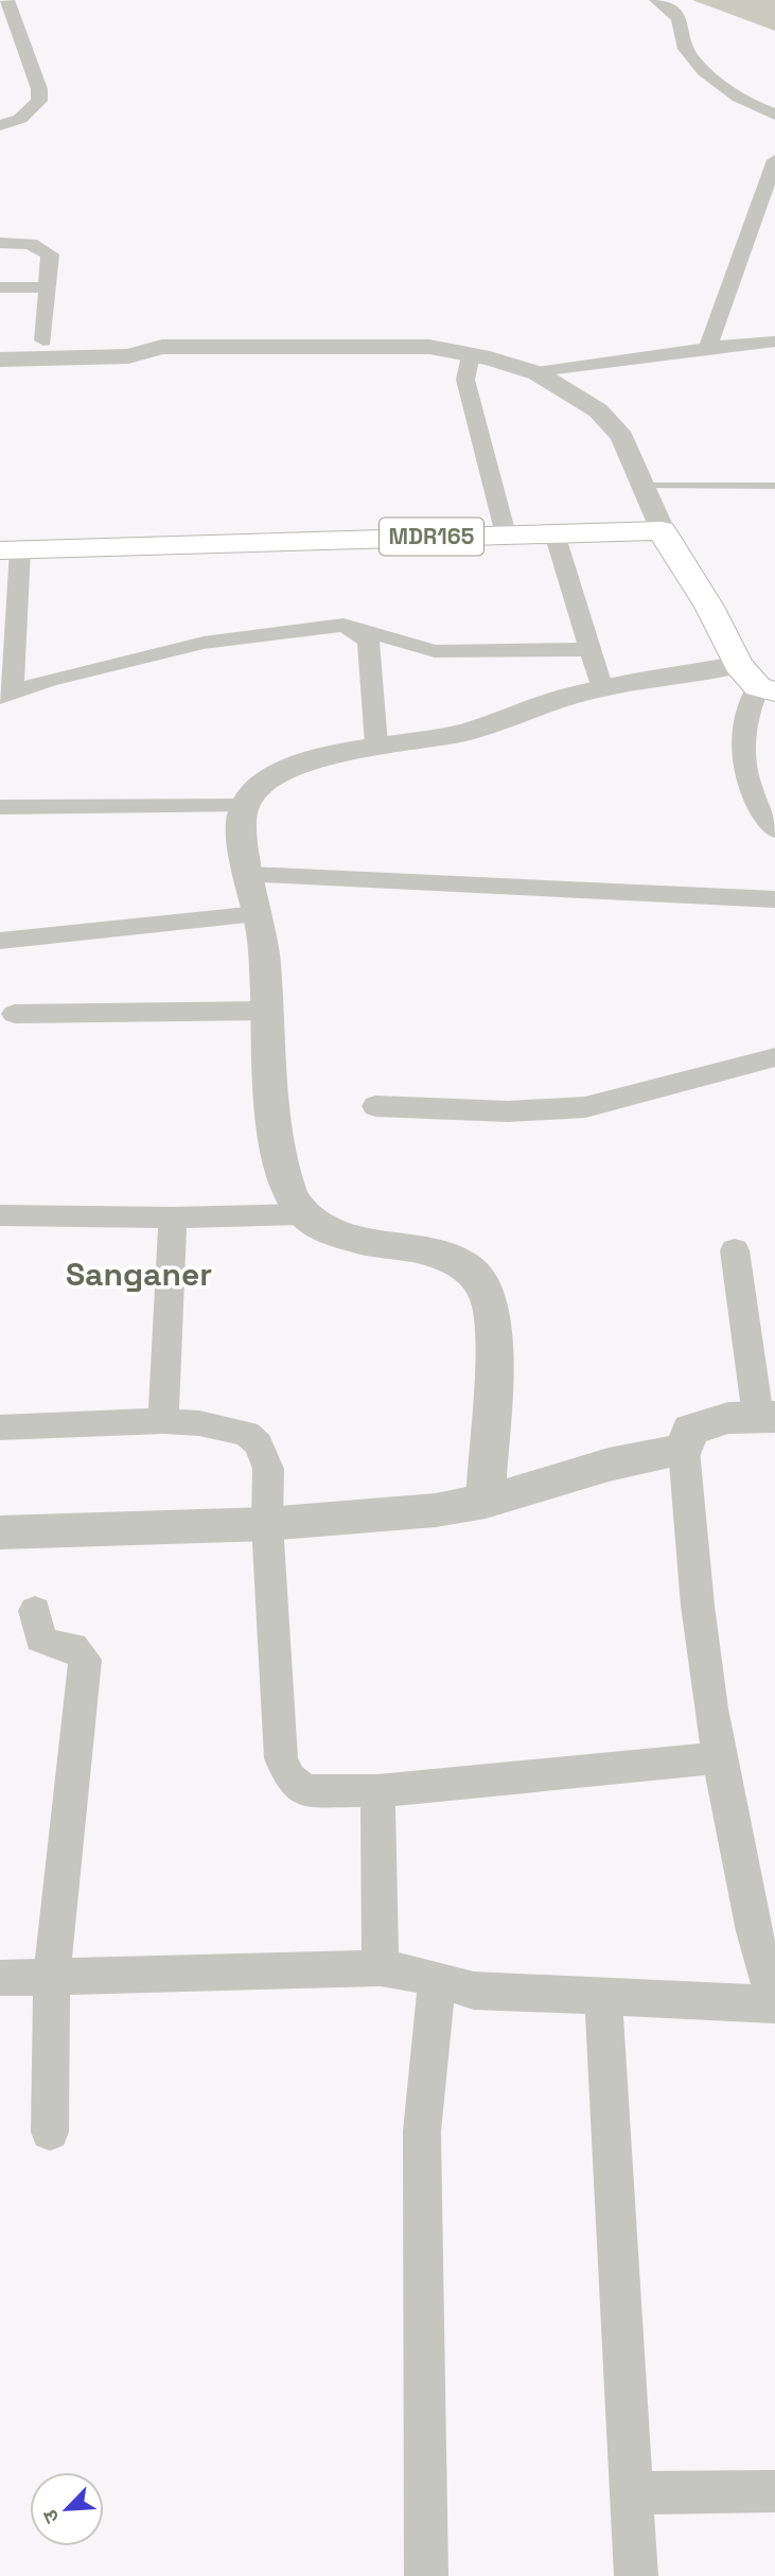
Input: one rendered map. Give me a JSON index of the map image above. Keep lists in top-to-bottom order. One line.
{"streets":{"main road":["MDR165"]},"districts":["Sanganer"],"north":"bottom left"}
